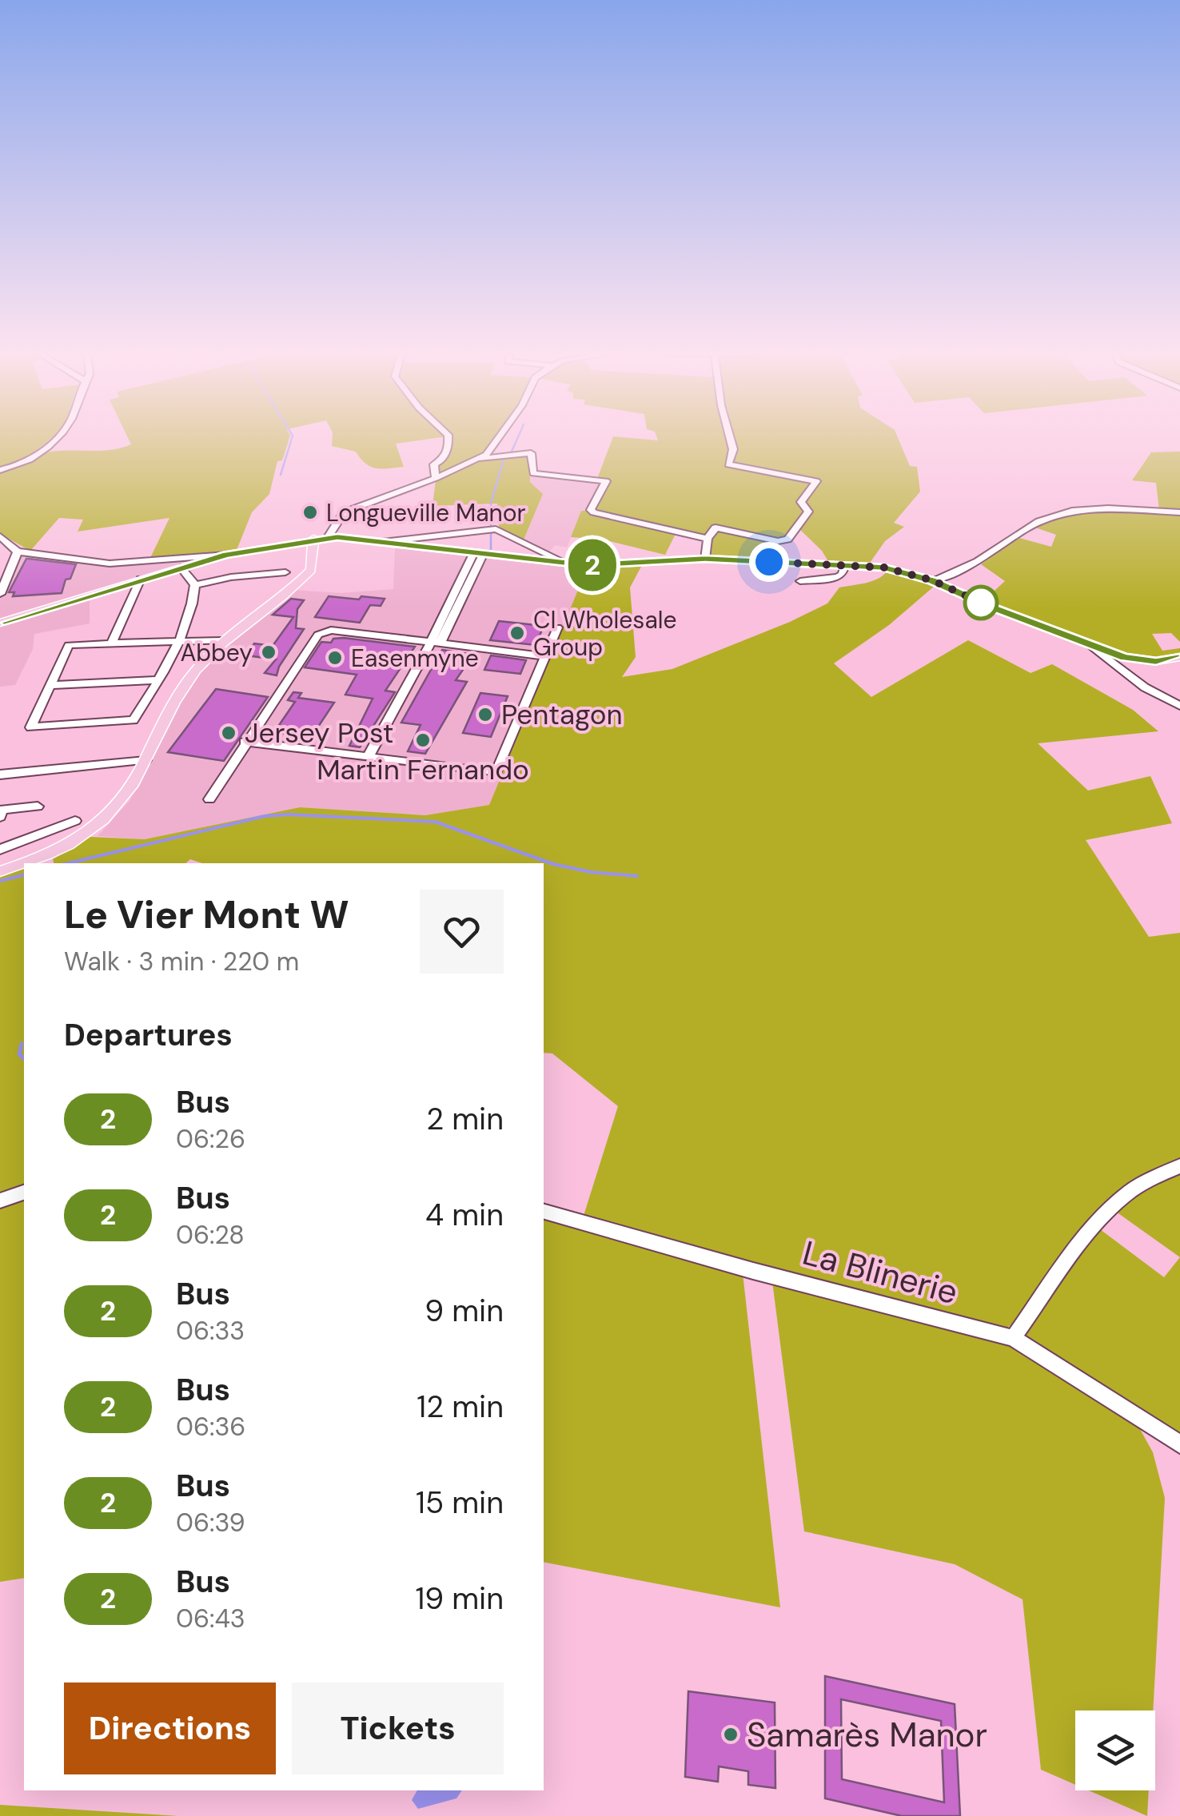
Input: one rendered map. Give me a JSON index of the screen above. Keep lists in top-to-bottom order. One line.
{"streets":{"street":["La Blinerie"]},"places":["Longueville Manor","CI Wholesale Group","Abbey","Easenmyne","Pentagon","Jersey Post","Martin Fernando","Samarès Manor"],"lines":["bus line 2"],"page":{"on_map":"2","heading":[["Le Vier Mont W","Walk · 3 min · 220 m"],"Departures"],"list":[{"mark":"2","name":"Bus","note":"06:26","value":"2 min"},{"mark":"2","name":"Bus","note":"06:28","value":"4 min"},{"mark":"2","name":"Bus","note":"06:33","value":"9 min"},{"mark":"2","name":"Bus","note":"06:36","value":"12 min"},{"mark":"2","name":"Bus","note":"06:39","value":"15 min"},{"mark":"2","name":"Bus","note":"06:43","value":"19 min"}],"buttons":["Directions","Tickets"]}}
